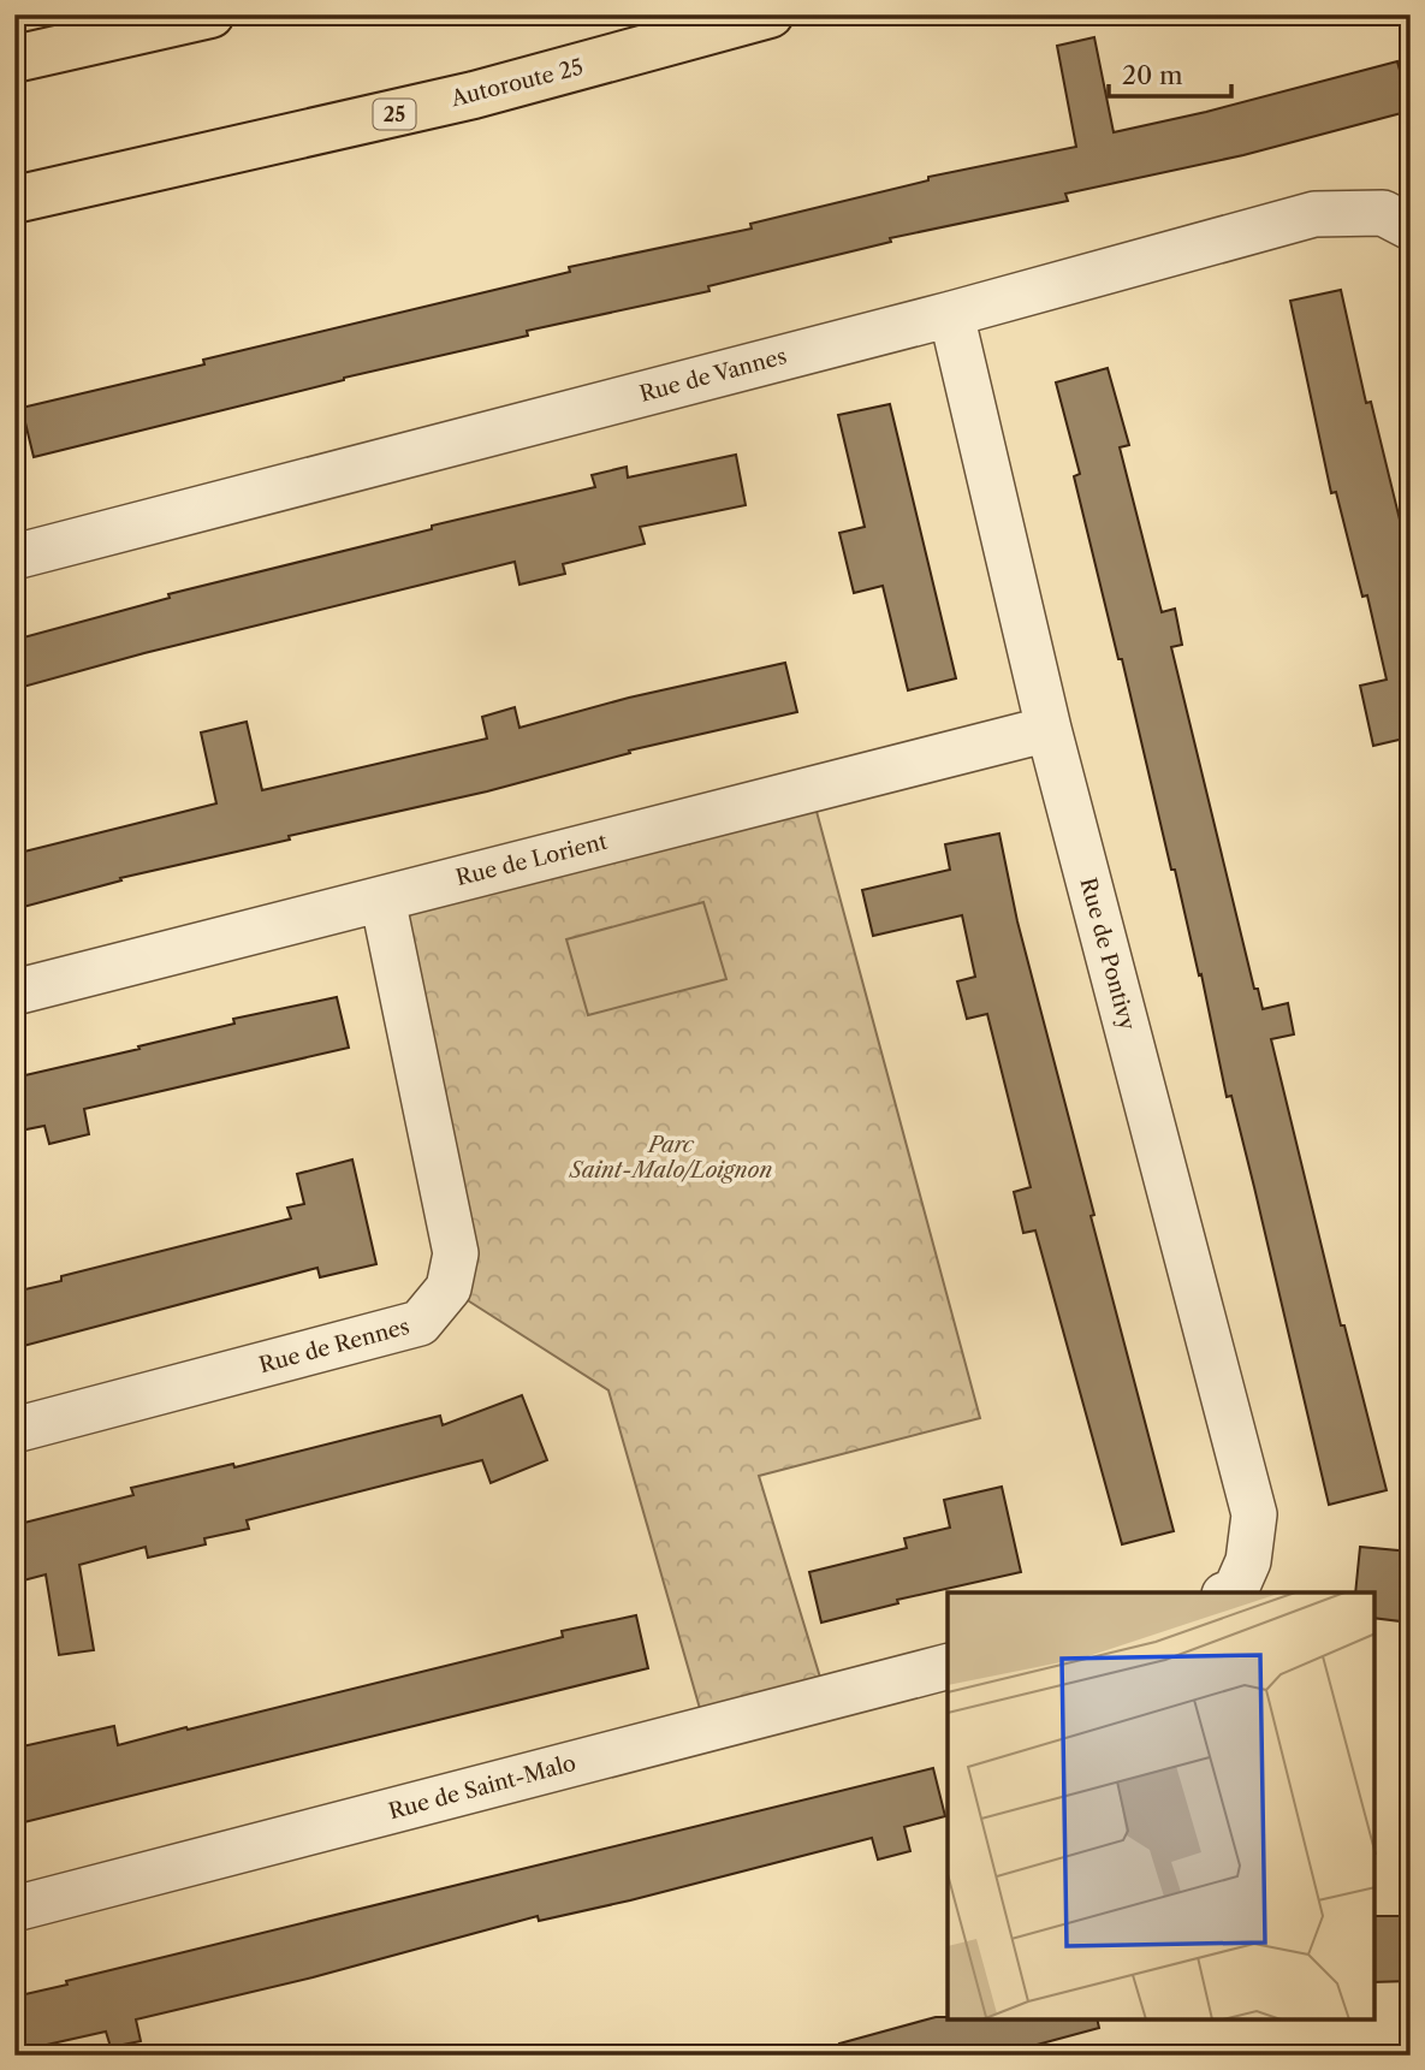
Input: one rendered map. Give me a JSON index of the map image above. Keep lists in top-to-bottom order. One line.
{"streets":{"highway":["Autoroute 25","25"],"street":["Rue de Vannes","Rue de Lorient","Rue de Pontivy","Rue de Rennes","Rue de Saint-Malo"]},"crossings":[["Rue de Vannes","Rue de Pontivy"],["Rue de Lorient","Rue de Pontivy"],["Rue de Lorient","Rue de Rennes"]],"parks":["Parc Saint-Malo/Loignon"],"scale_bar":"20 m"}
